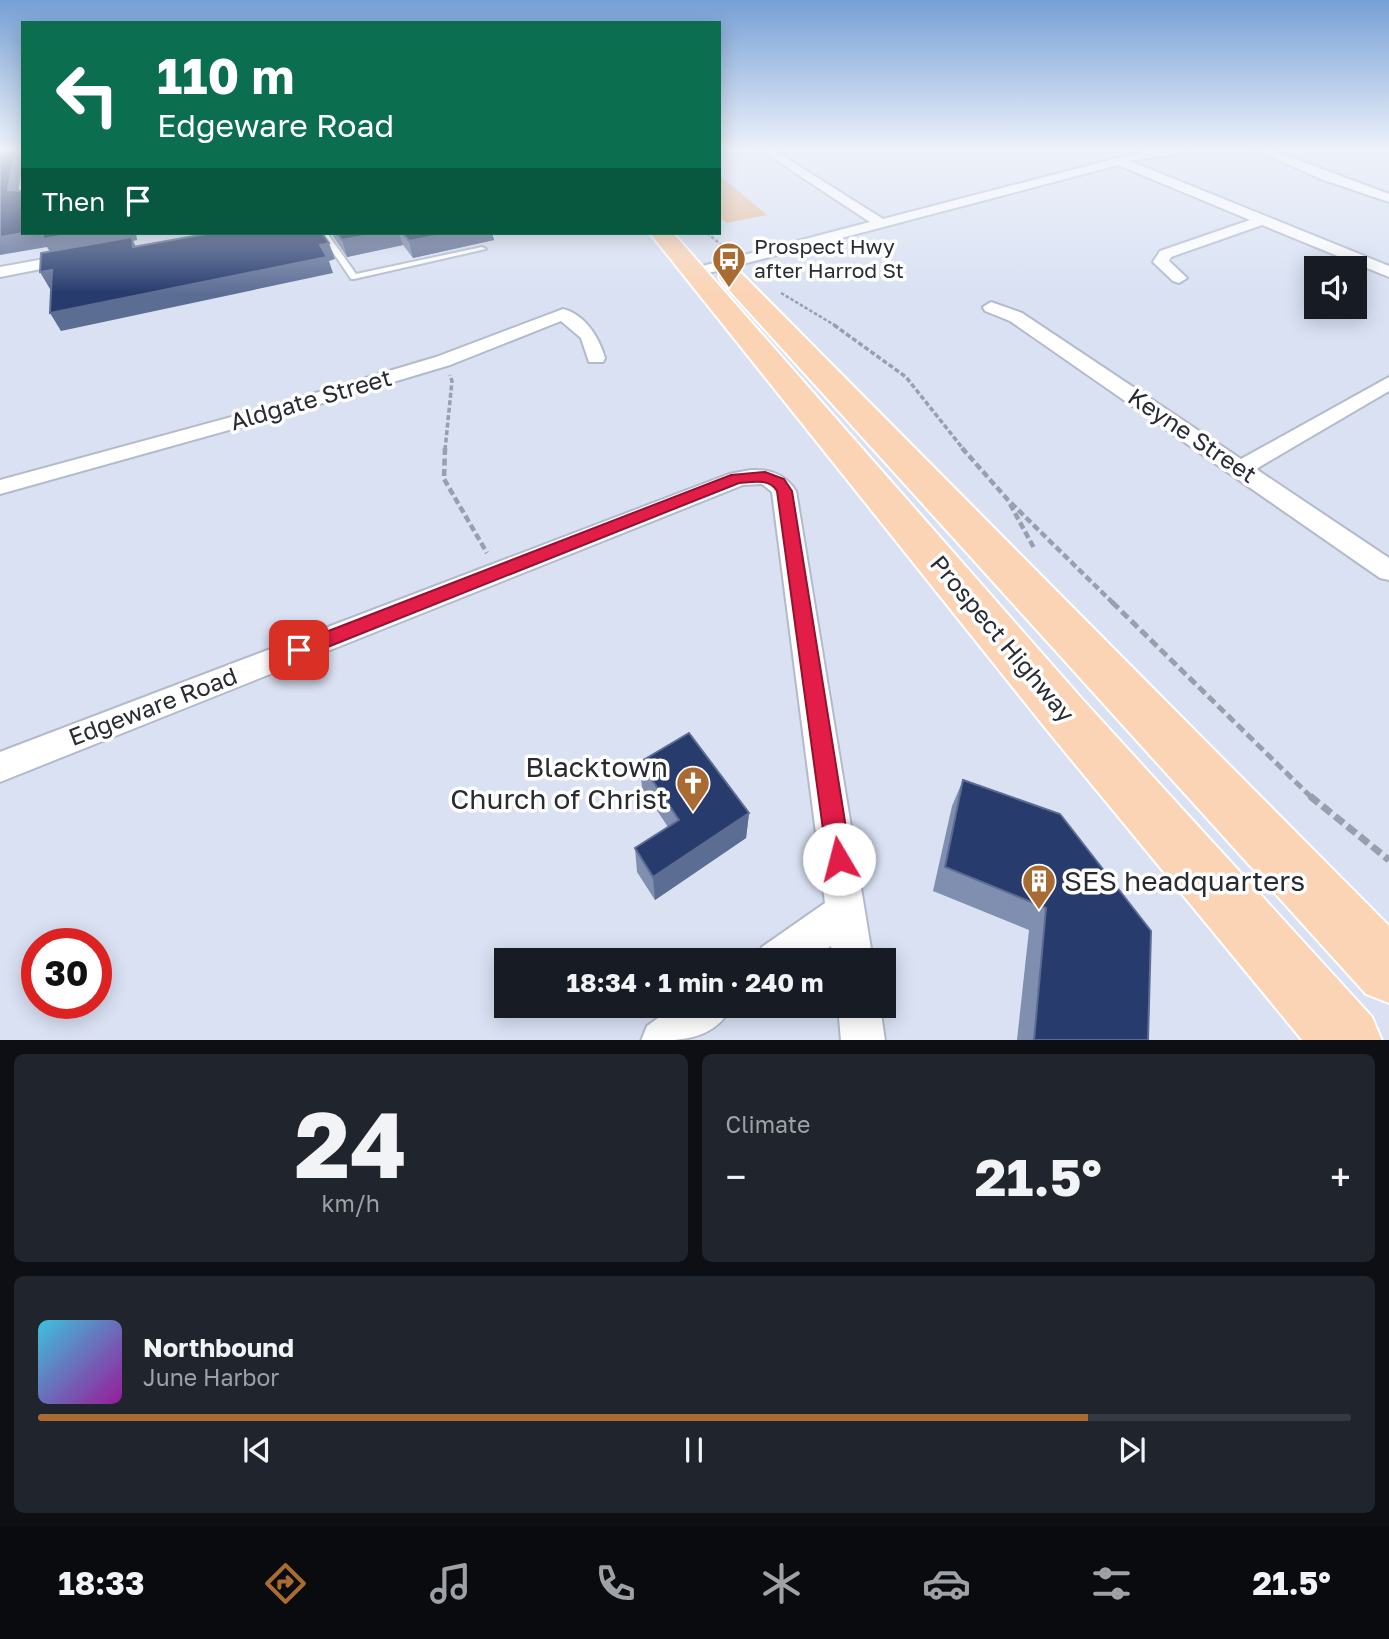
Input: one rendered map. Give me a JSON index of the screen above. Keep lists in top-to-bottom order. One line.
{"streets":{"main road":["Prospect Highway"],"street":["Aldgate Street","Keyne Street","Edgeware Road"]},"places":{"bus stop":["Prospect Hwy after Harrod St"],"church":["Blacktown Church of Christ"],"building":["SES headquarters"]},"page":{"turn":["110 m","Edgeware Road"],"then":"Then","limit":"30","trip":"18:34 · 1 min · 240 m","tile":[["24","km/h"],"Climate"],"heat":["−","21.5°","+"],"song":["Northbound","June Harbor"],"tabs":["18:33","21.5°"]}}
